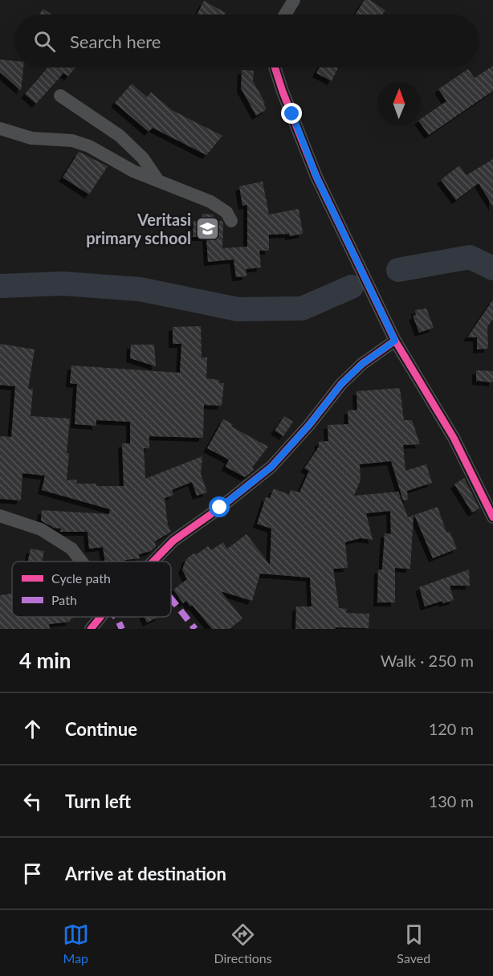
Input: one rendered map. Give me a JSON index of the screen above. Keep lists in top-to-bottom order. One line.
{"places":{"school or university":["Veritasi primary school"]},"legend":["Cycle path","Path"],"north":"top","page":{"search":"Search here","heading":["4 min","Walk · 250 m"],"list":[["Continue","120 m"],["Turn left","130 m"],"Arrive at destination"],"nav":["Map","Directions","Saved"]}}
